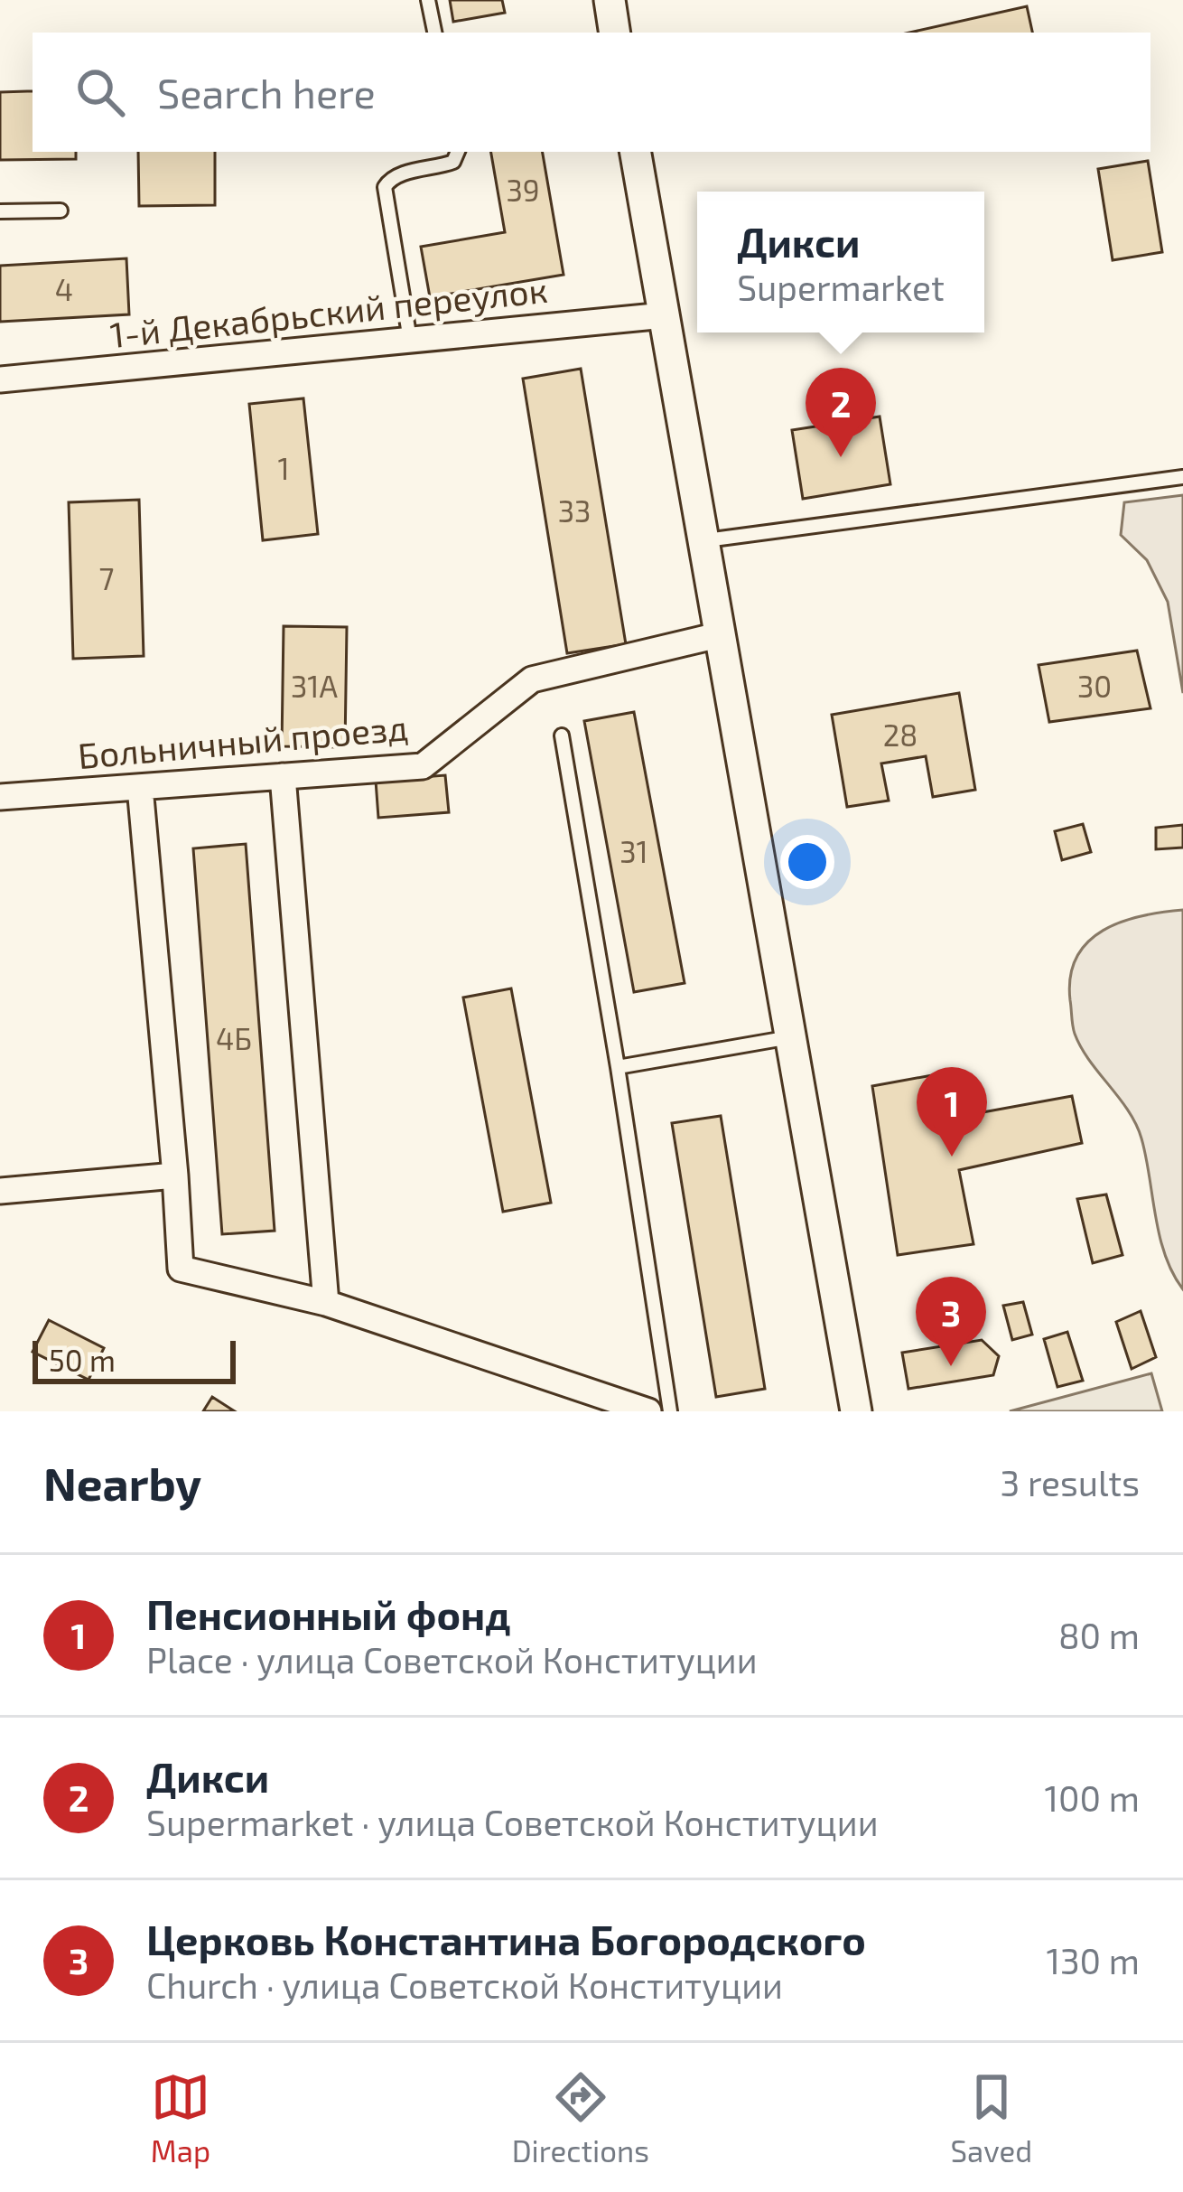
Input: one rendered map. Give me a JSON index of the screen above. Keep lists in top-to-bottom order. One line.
{"streets":{"street":["1-й Декабрьский переулок","Больничный проезд"]},"house_numbers":["39","4","1","33","7","31А","30","28","31","4Б"],"scale_bar":"50 m","page":{"search":"Search here","popup":["Дикси","Supermarket"],"pins":["2","1","3"],"scale":"50 m","heading":["Nearby","3 results"],"list":[{"mark":"1","name":"Пенсионный фонд","note":"Place · улица Советской Конституции","value":"80 m"},{"mark":"2","name":"Дикси","note":"Supermarket · улица Советской Конституции","value":"100 m"},{"mark":"3","name":"Церковь Константина Богородского","note":"Church · улица Советской Конституции","value":"130 m"}],"nav":["Map","Directions","Saved"]}}
